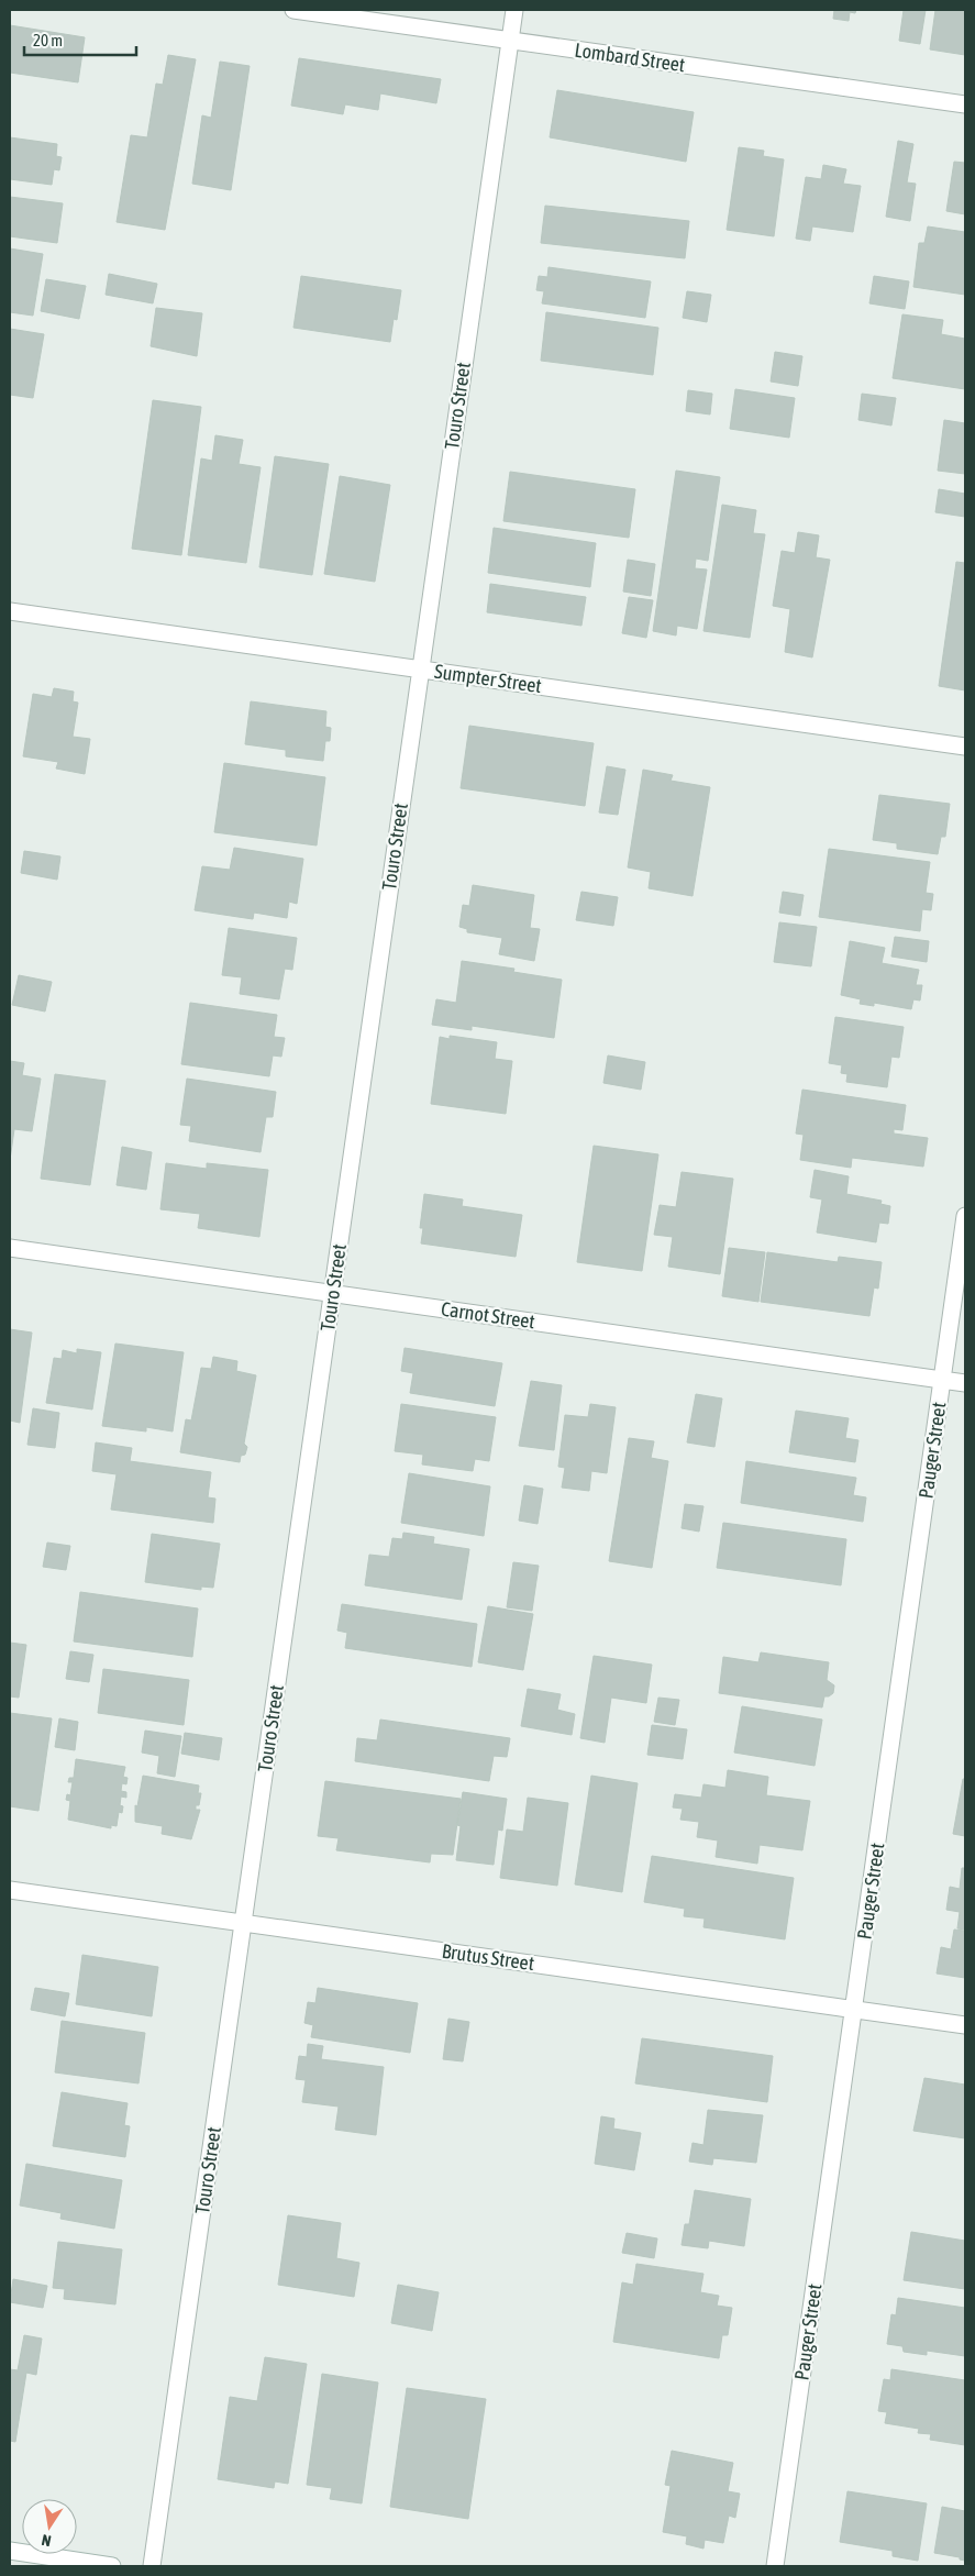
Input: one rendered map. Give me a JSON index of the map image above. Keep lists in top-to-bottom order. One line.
{"streets":{"street":["Lombard Street","Touro Street","Sumpter Street","Carnot Street","Pauger Street","Brutus Street"]},"crossings":[["Lombard Street","Touro Street"],["Touro Street","Sumpter Street"],["Touro Street","Carnot Street"],["Touro Street","Brutus Street"],["Carnot Street","Pauger Street"],["Pauger Street","Brutus Street"]],"scale_bar":"20 m","north":"bottom"}
